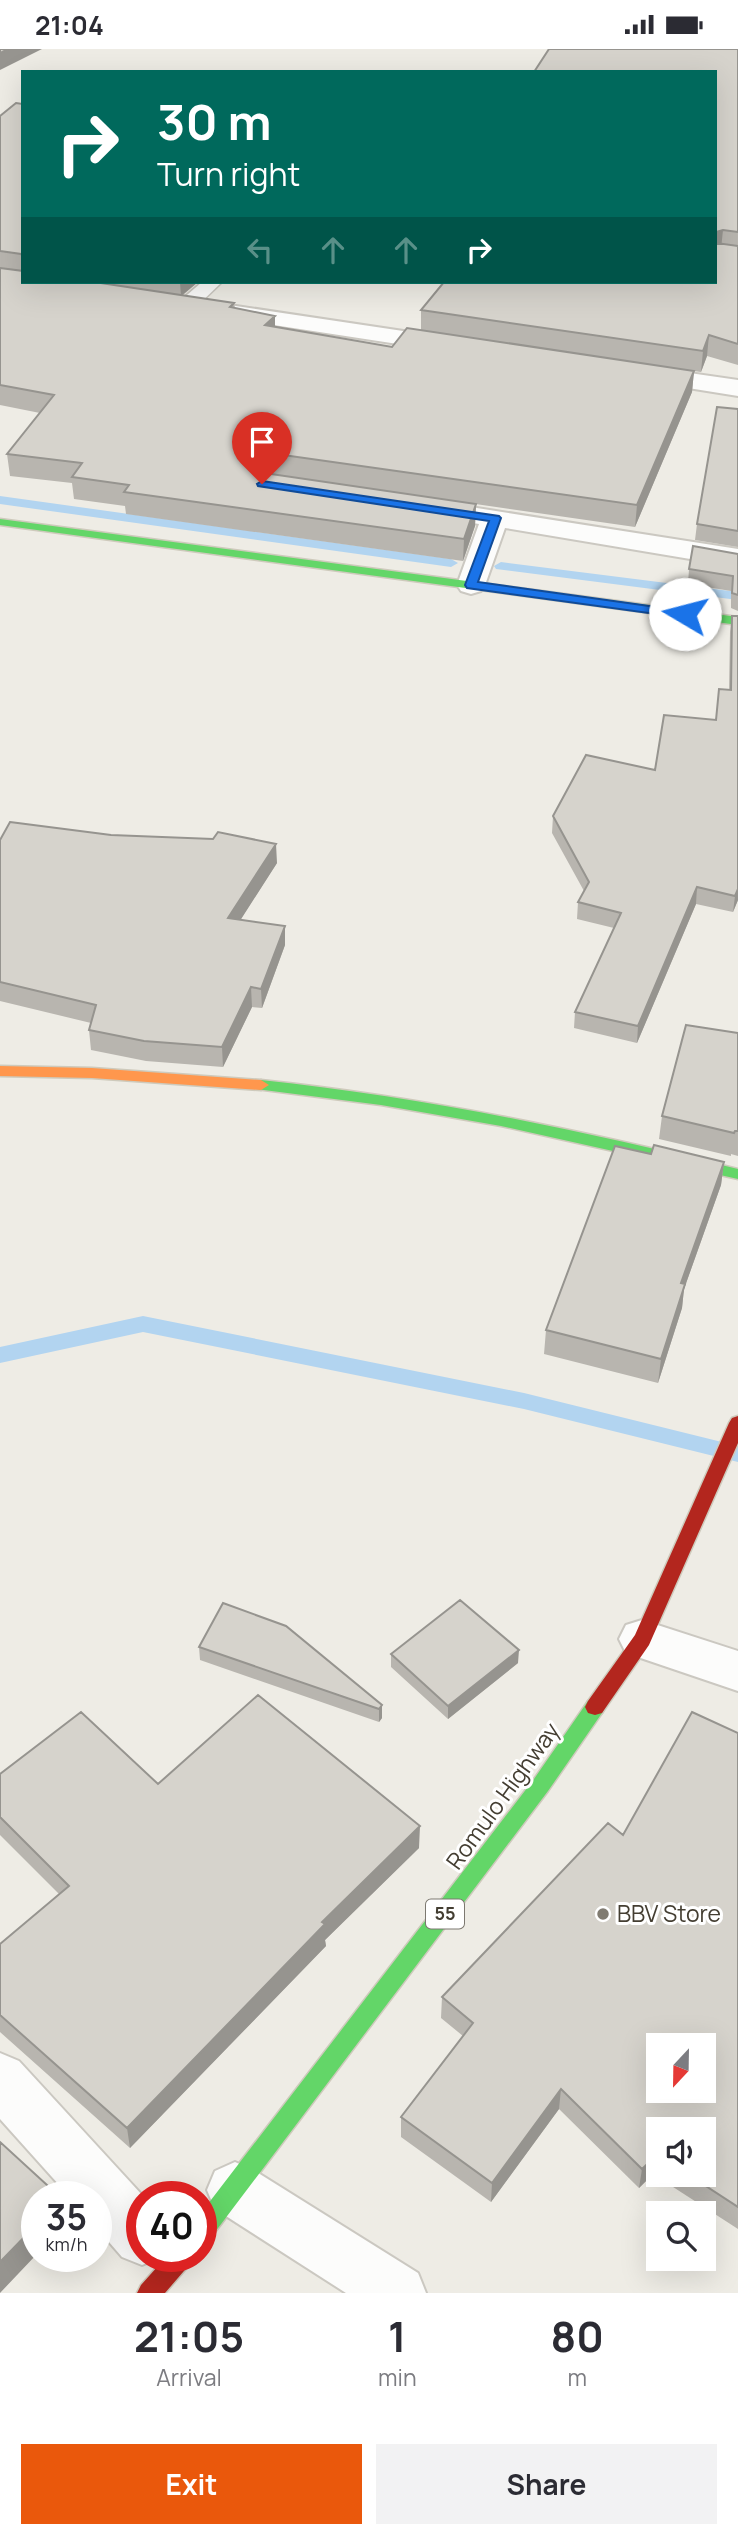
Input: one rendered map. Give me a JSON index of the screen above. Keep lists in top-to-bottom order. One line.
{"streets":{"main road":["Romulo Highway","55"]},"places":["BBV Store"],"north":"bottom","page":{"status":"21:04","turn":["30 m","Turn right"],"speed":"35 km/h","limit":"40","eta":["21:05","Arrival","1","min","80","m"],"buttons":["Exit","Share"]}}
